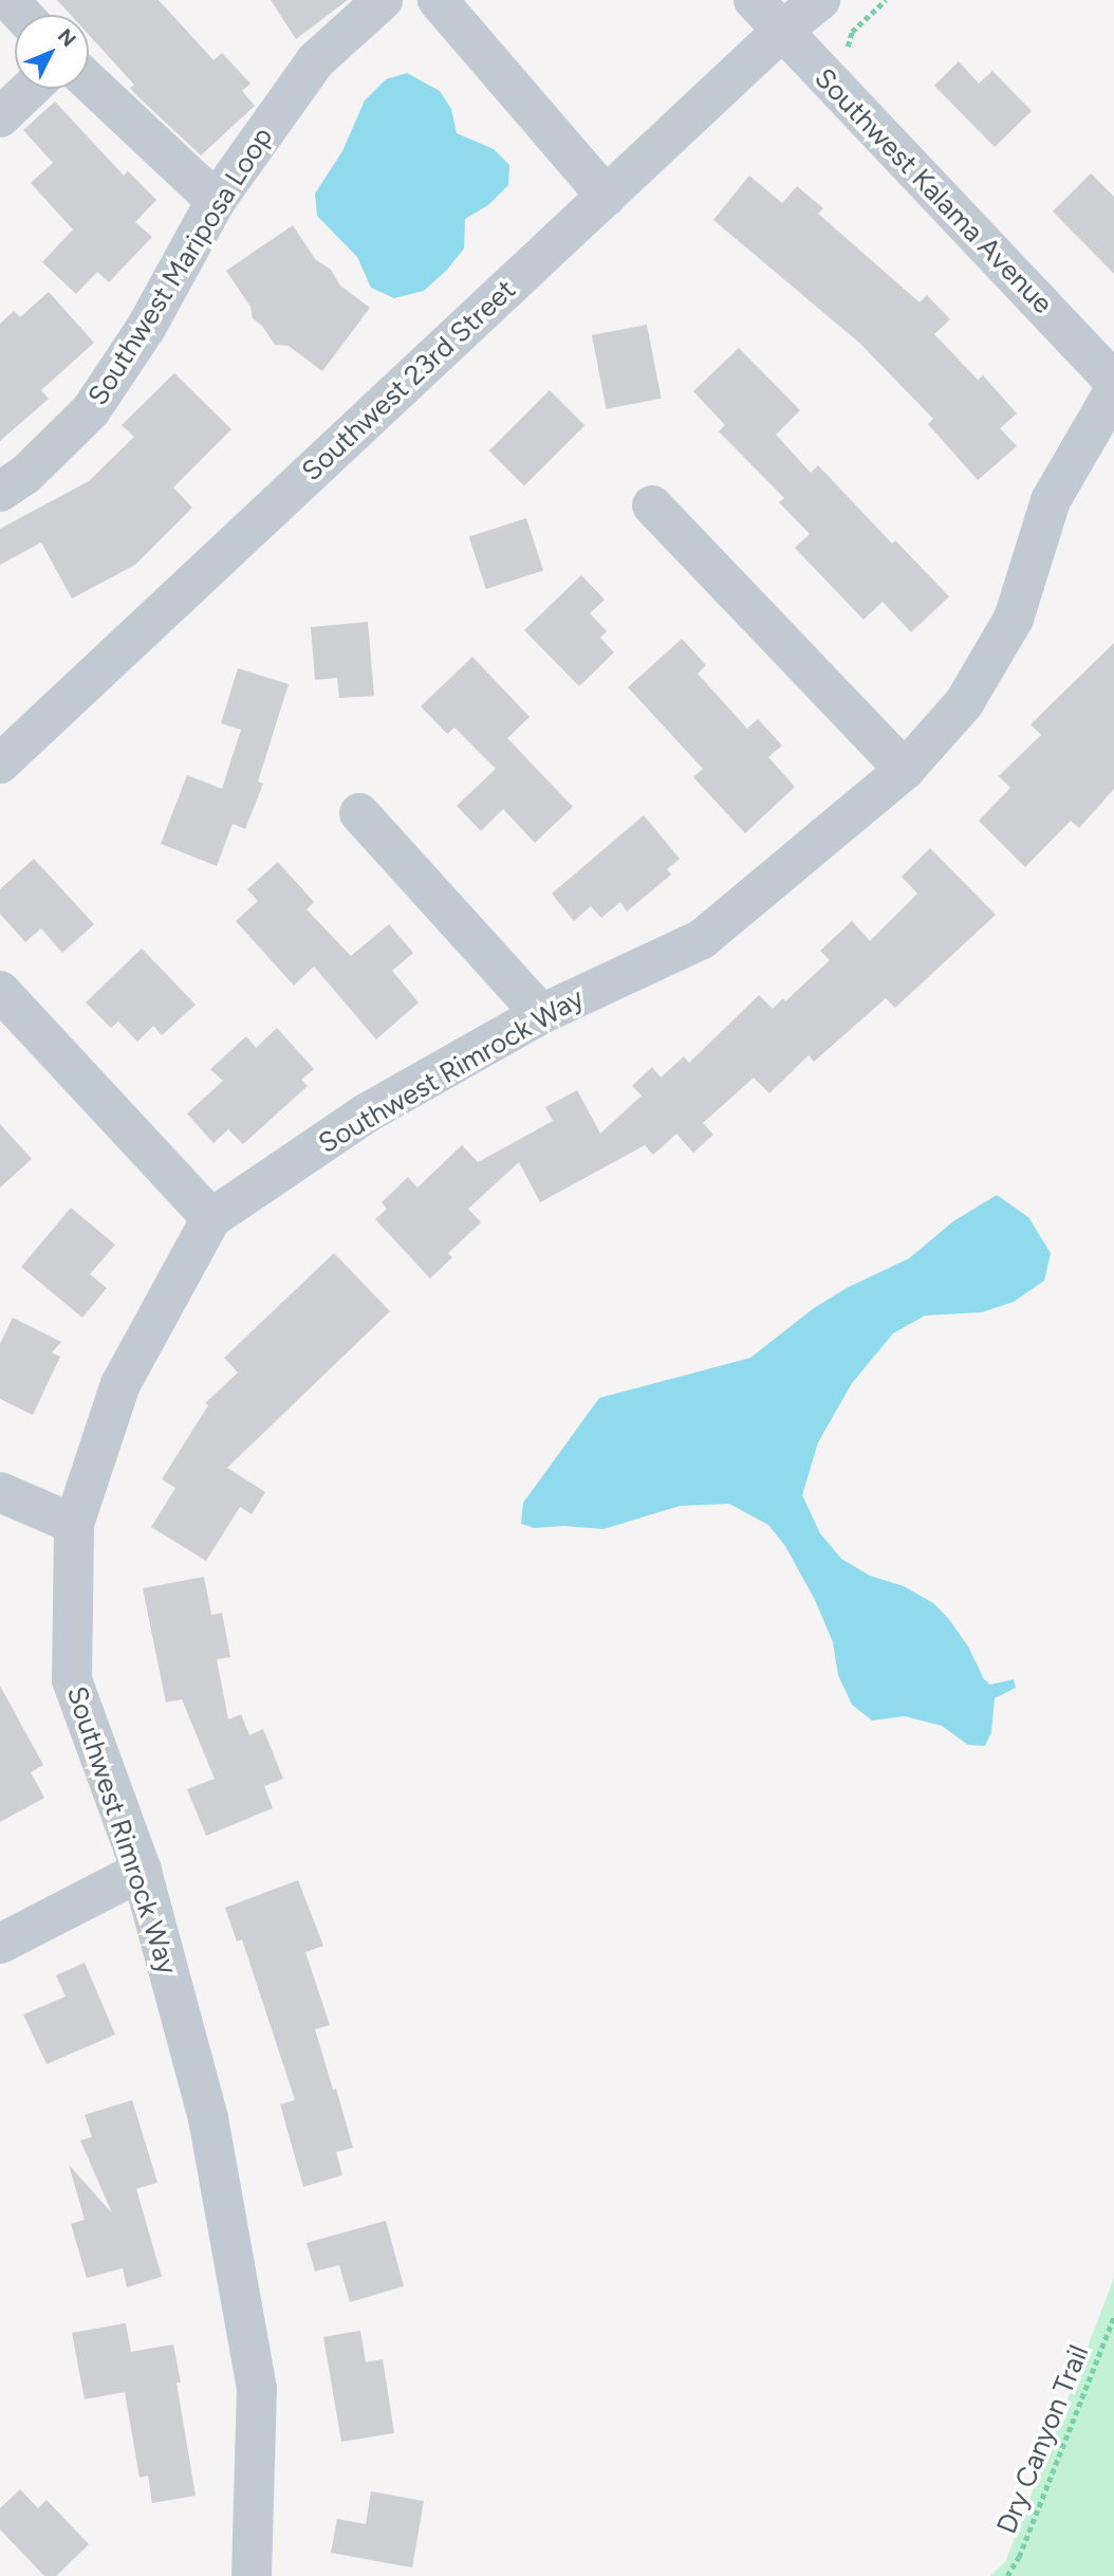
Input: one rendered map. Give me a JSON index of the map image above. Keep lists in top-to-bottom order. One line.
{"streets":{"street":["Southwest Kalama Avenue","Southwest Mariposa Loop","Southwest 23rd Street","Southwest Rimrock Way"],"path":["Dry Canyon Trail"]},"crossings":[["Southwest Kalama Avenue","Southwest 23rd Street"]],"north":"top right"}
